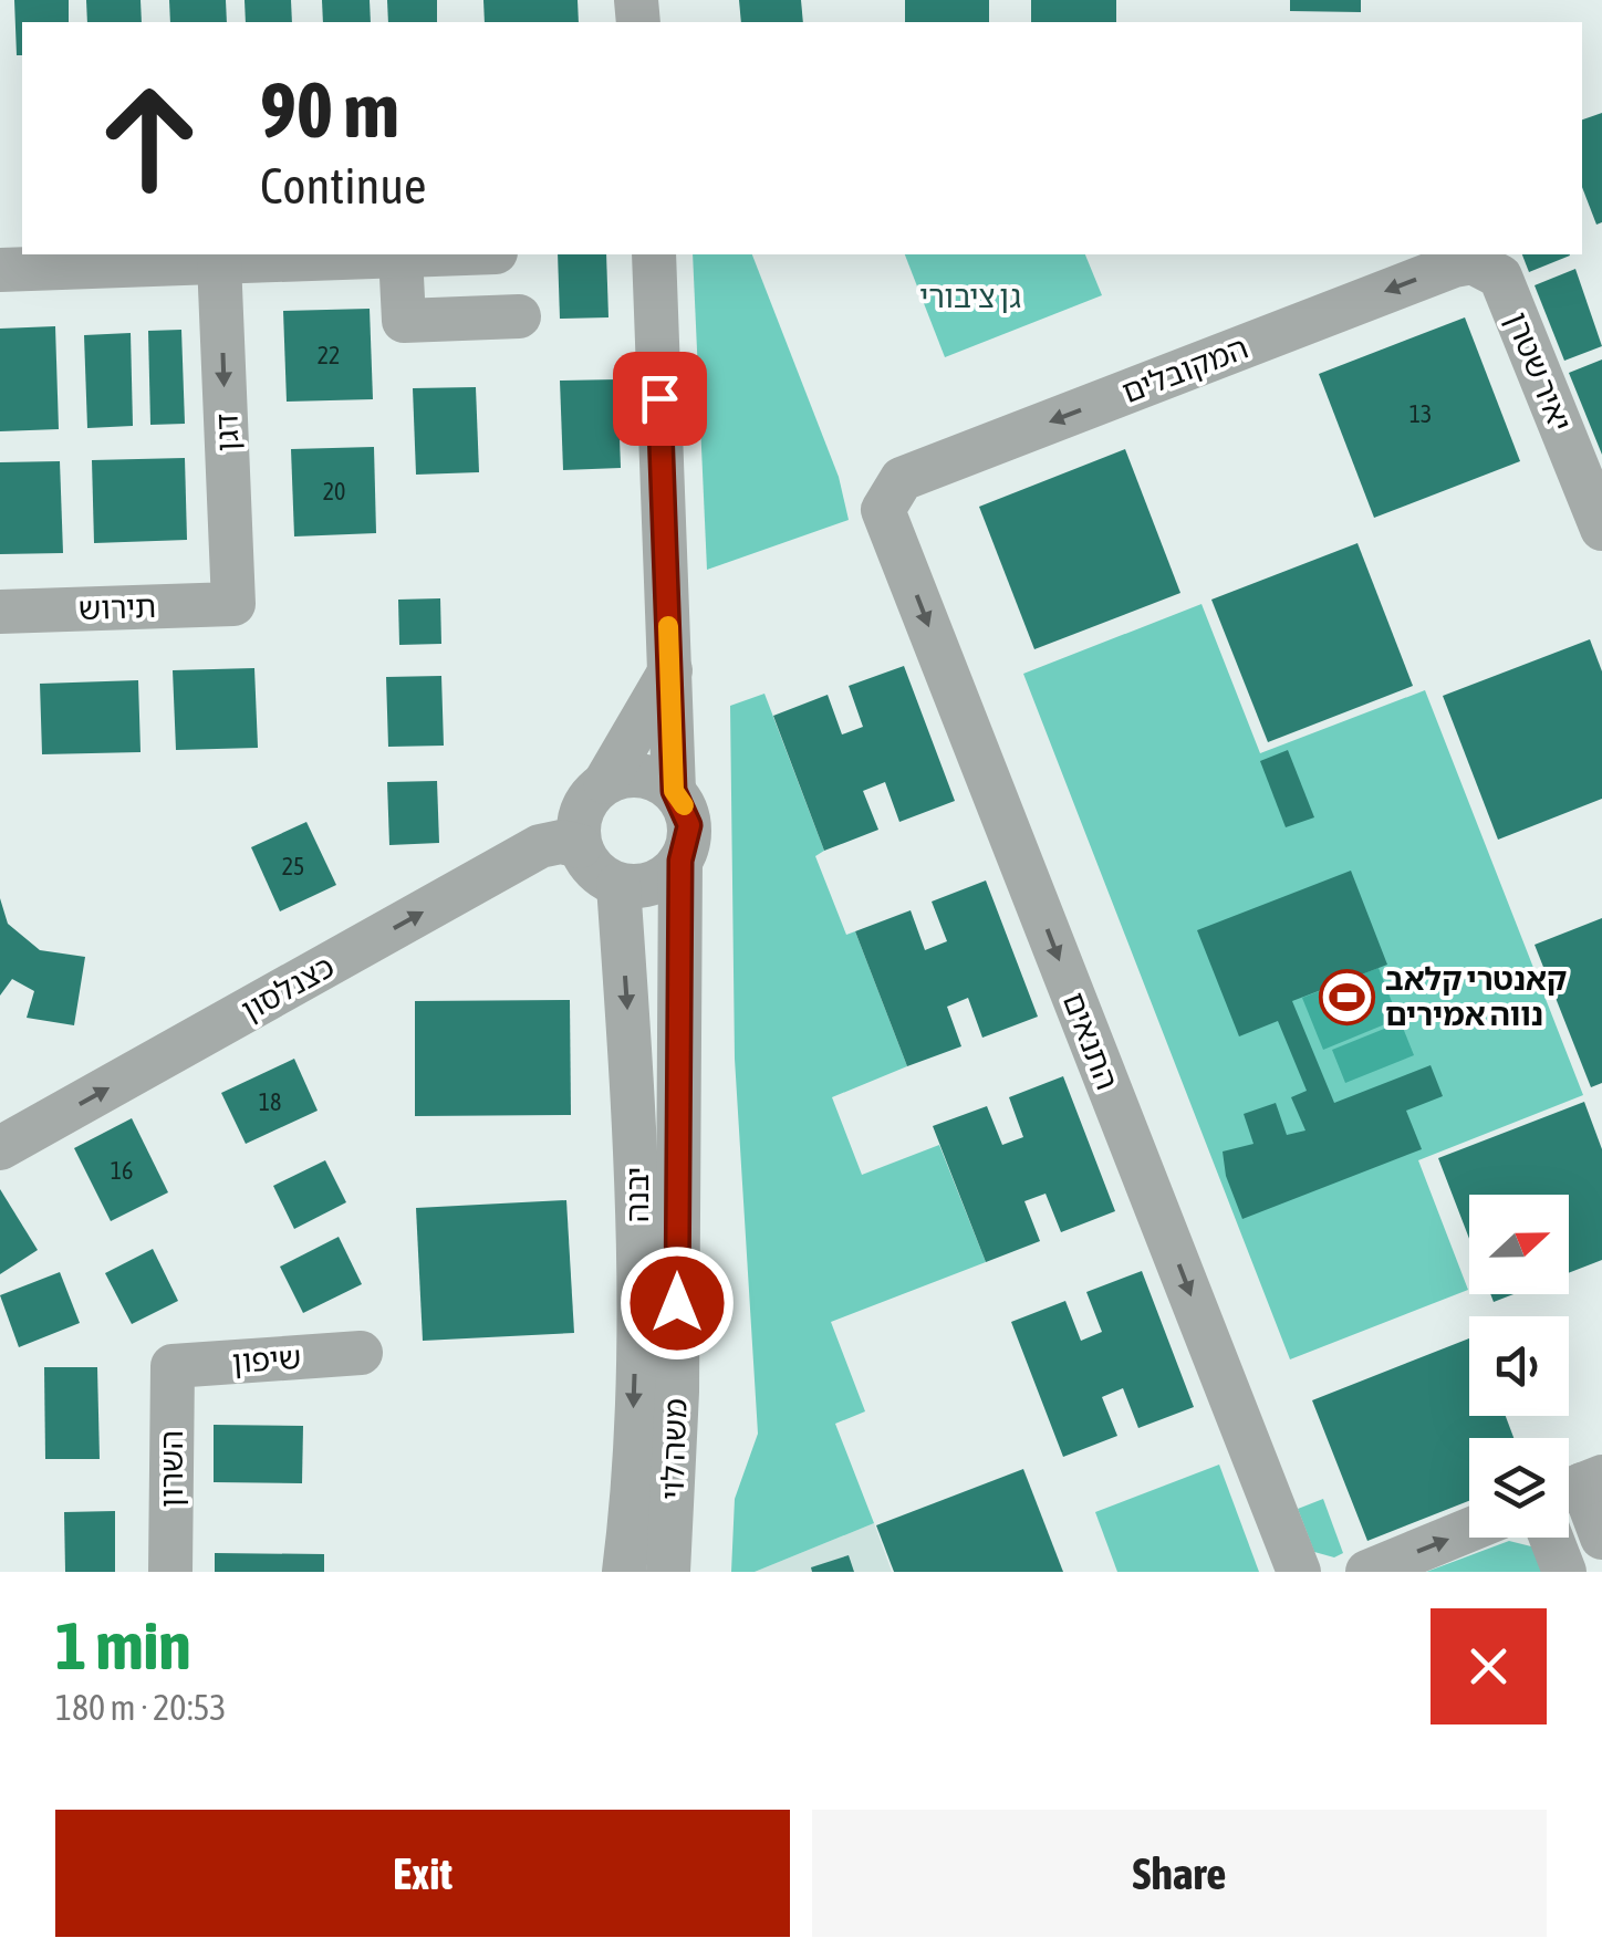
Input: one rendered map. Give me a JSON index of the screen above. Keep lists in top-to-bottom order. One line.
{"streets":{"street":["המקובלים","יאיר שטרן","דגן","תירוש","כצנלסון","התנאים","יבנה","שיפון","משה לוי","השרון"]},"crossings":[["המקובלים","יאיר שטרן"],["המקובלים","התנאים"],["דגן","תירוש"],["כצנלסון","יבנה"],["כצנלסון","משה לוי"],["יבנה","משה לוי"],["שיפון","השרון"]],"one_way":["המקובלים","דגן","כצנלסון","התנאים","יבנה"],"parks":["גן ציבורי"],"places":{"sports":["קאנטרי קלאב נווה אמירים"]},"house_numbers":["22","13","20","25","18","16"],"north":"right","page":{"turn":["90 m","Continue"],"heading":["1 min","180 m · 20:53"],"buttons":["Exit","Share"]}}
